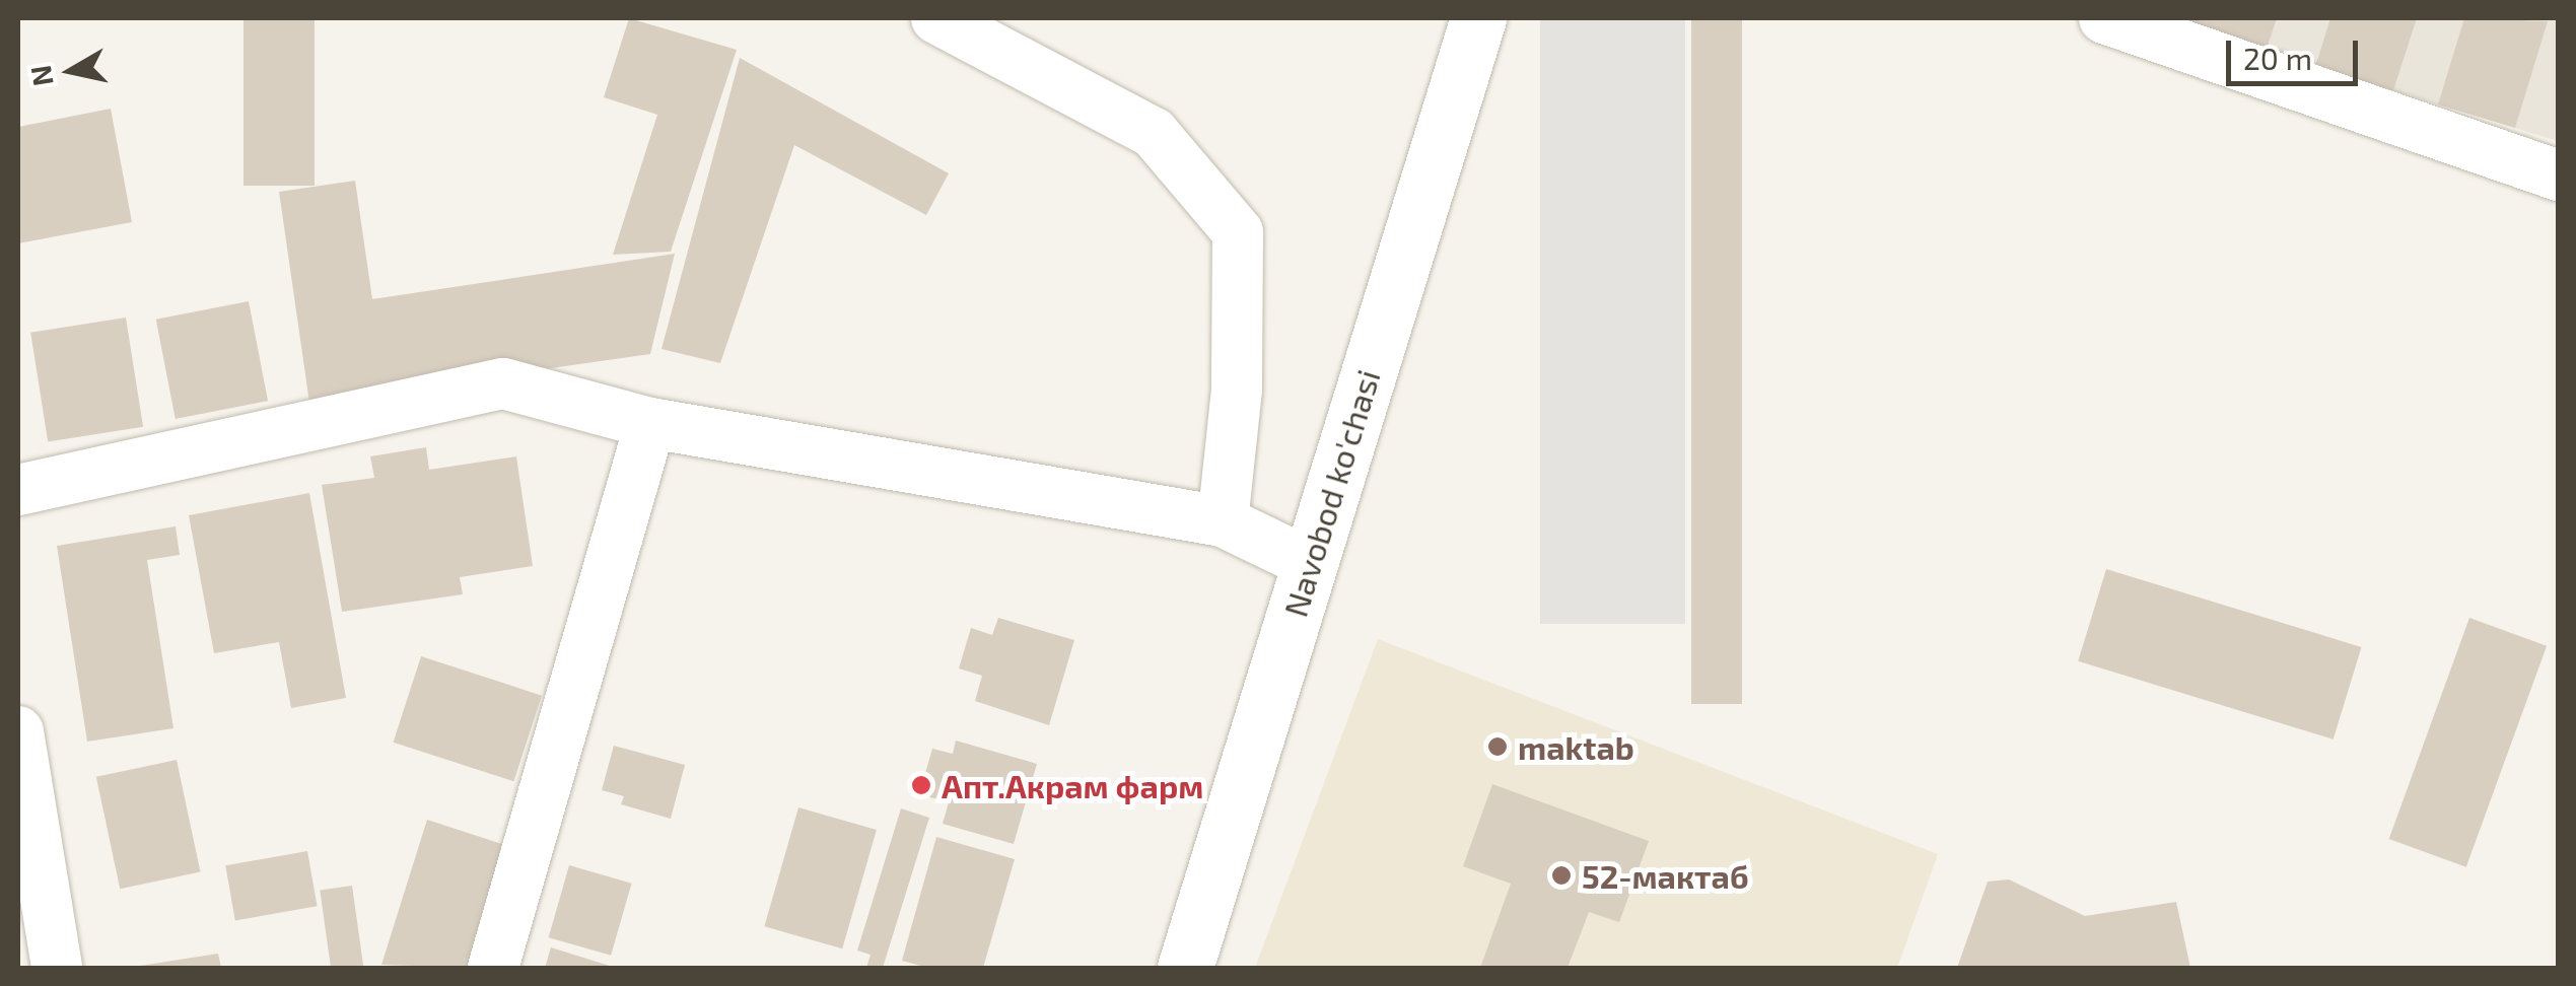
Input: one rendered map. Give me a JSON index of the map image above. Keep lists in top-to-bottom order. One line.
{"streets":{"street":["Navobod ko'chasi"]},"places":["maktab","Апт.Акрам фарм","52-мактаб"],"scale_bar":"20 m","north":"left"}
